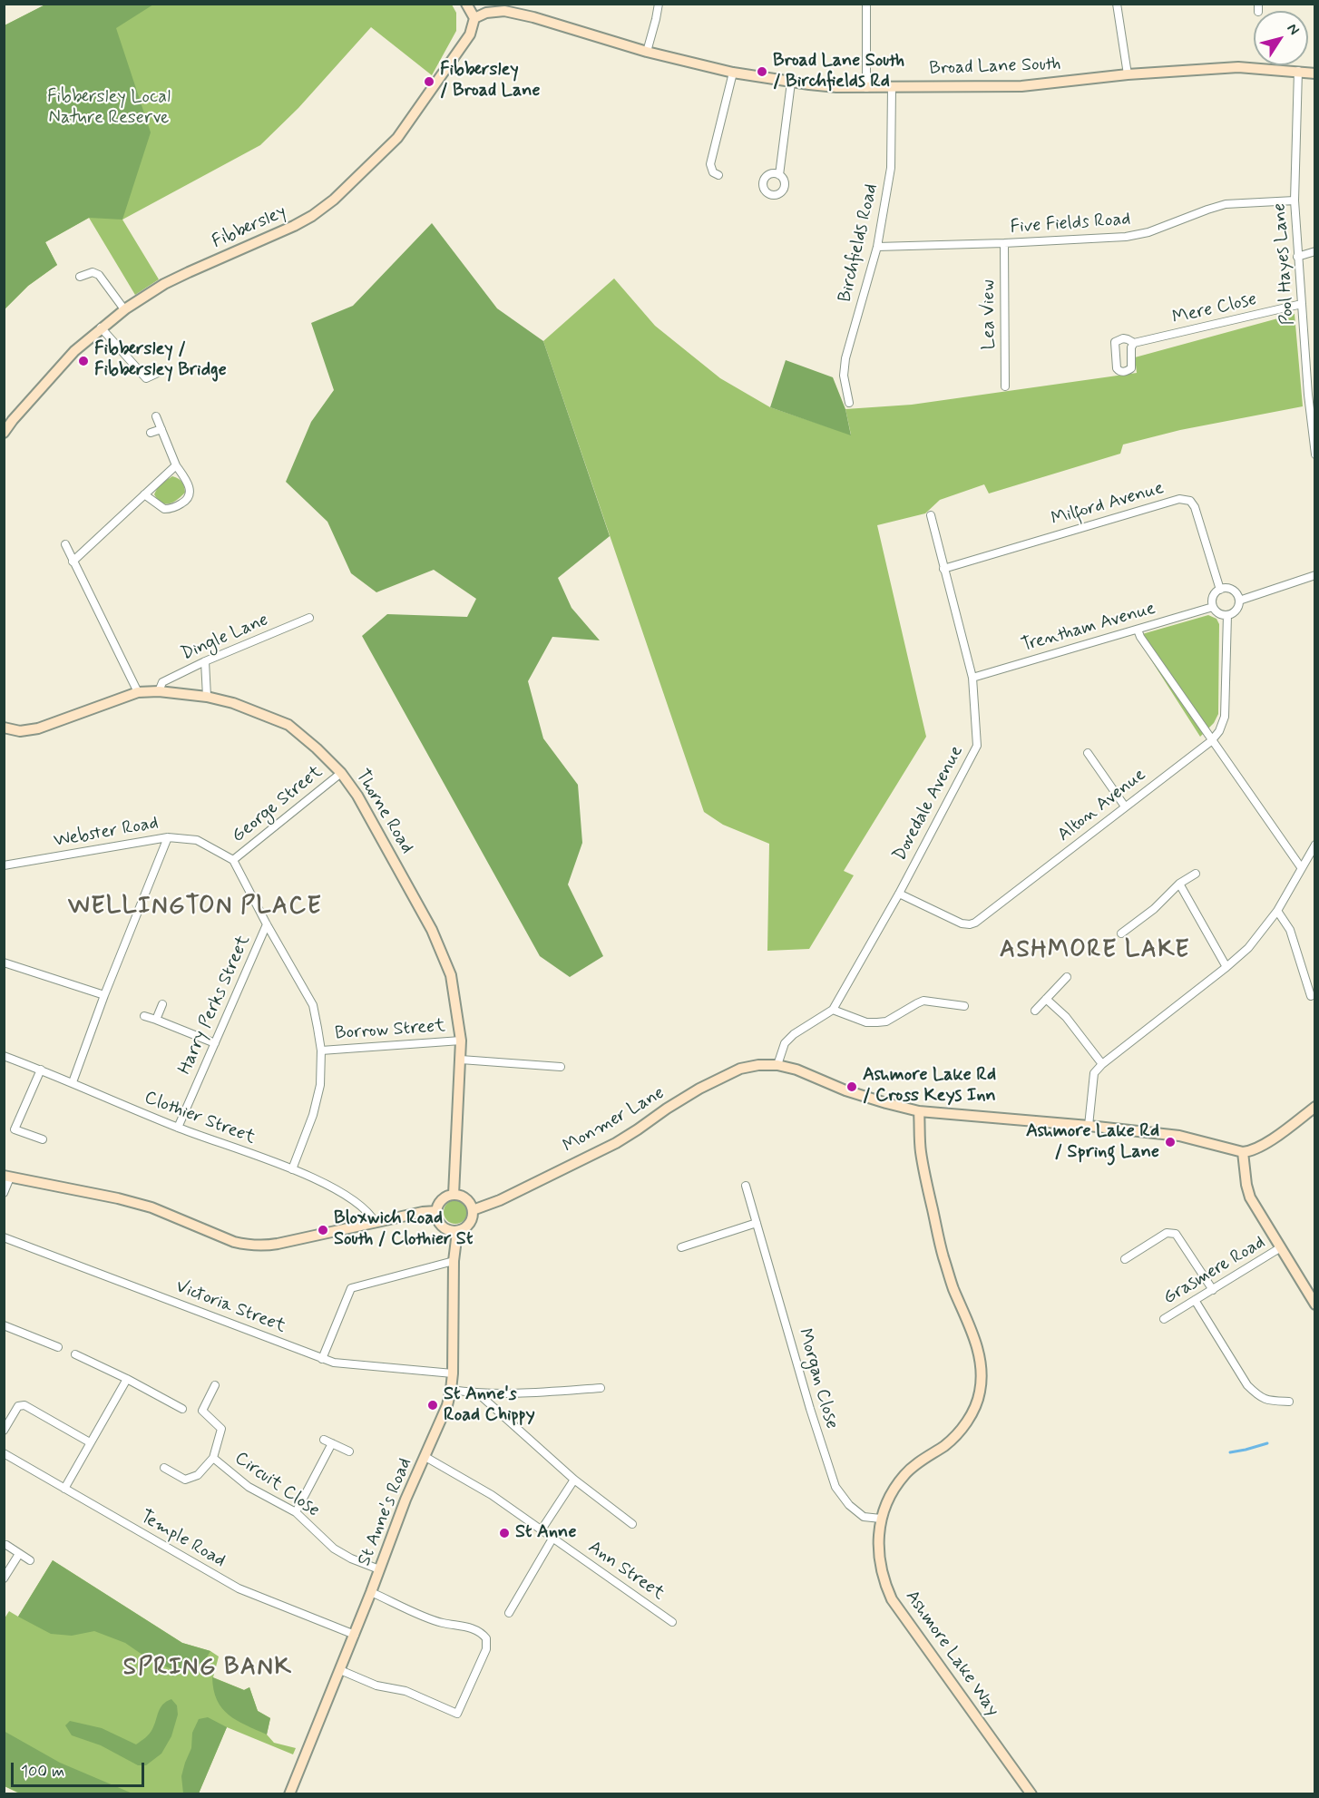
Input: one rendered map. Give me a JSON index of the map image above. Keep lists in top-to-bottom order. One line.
{"streets":{"street":["Broad Lane South","Five Fields Road","Fibbersley","Birchfields Road","Pool Hayes Lane","Mere Close","Lea View","Milford Avenue","Trentham Avenue","Dingle Lane","Dovedale Avenue","George Street","Alton Avenue","Thorne Road","Webster Road","Harry Perks Street","Borrow Street","Clothier Street","Monmer Lane","Grasmere Road","Victoria Street","Morgan Close","Circuit Close","St Anne's Road","Temple Road","Ann Street","Ashmore Lake Way"]},"crossings":[["Broad Lane South","Fibbersley"],["Broad Lane South","Birchfields Road"],["Broad Lane South","Pool Hayes Lane"],["Five Fields Road","Birchfields Road"],["Five Fields Road","Pool Hayes Lane"],["Five Fields Road","Lea View"],["Pool Hayes Lane","Mere Close"],["Milford Avenue","Trentham Avenue"],["Milford Avenue","Dovedale Avenue"],["Milford Avenue","Alton Avenue"],["Trentham Avenue","Dovedale Avenue"],["Trentham Avenue","Alton Avenue"],["Dingle Lane","Thorne Road"],["Dovedale Avenue","Alton Avenue"],["Dovedale Avenue","Monmer Lane"],["George Street","Thorne Road"],["George Street","Webster Road"],["Thorne Road","Borrow Street"],["Thorne Road","Monmer Lane"],["Thorne Road","St Anne's Road"],["Harry Perks Street","Clothier Street"],["Monmer Lane","St Anne's Road"],["Monmer Lane","Ashmore Lake Way"],["Victoria Street","St Anne's Road"],["Morgan Close","Ashmore Lake Way"],["Circuit Close","St Anne's Road"],["St Anne's Road","Temple Road"],["St Anne's Road","Ann Street"]],"districts":["WELLINGTON PLACE","ASHMORE LAKE","SPRING BANK"],"parks":["Fibbersley Local Nature Reserve"],"places":["Broad Lane South / Birchfields Rd","Fibbersley / Broad Lane","Fibbersley / Fibbersley Bridge","Ashmore Lake Rd / Cross Keys Inn","Ashmore Lake Rd / Spring Lane","Bloxwich Road South / Clothier St","St Anne's Road Chippy","St Anne"],"scale_bar":"100 m","north":"top right"}
